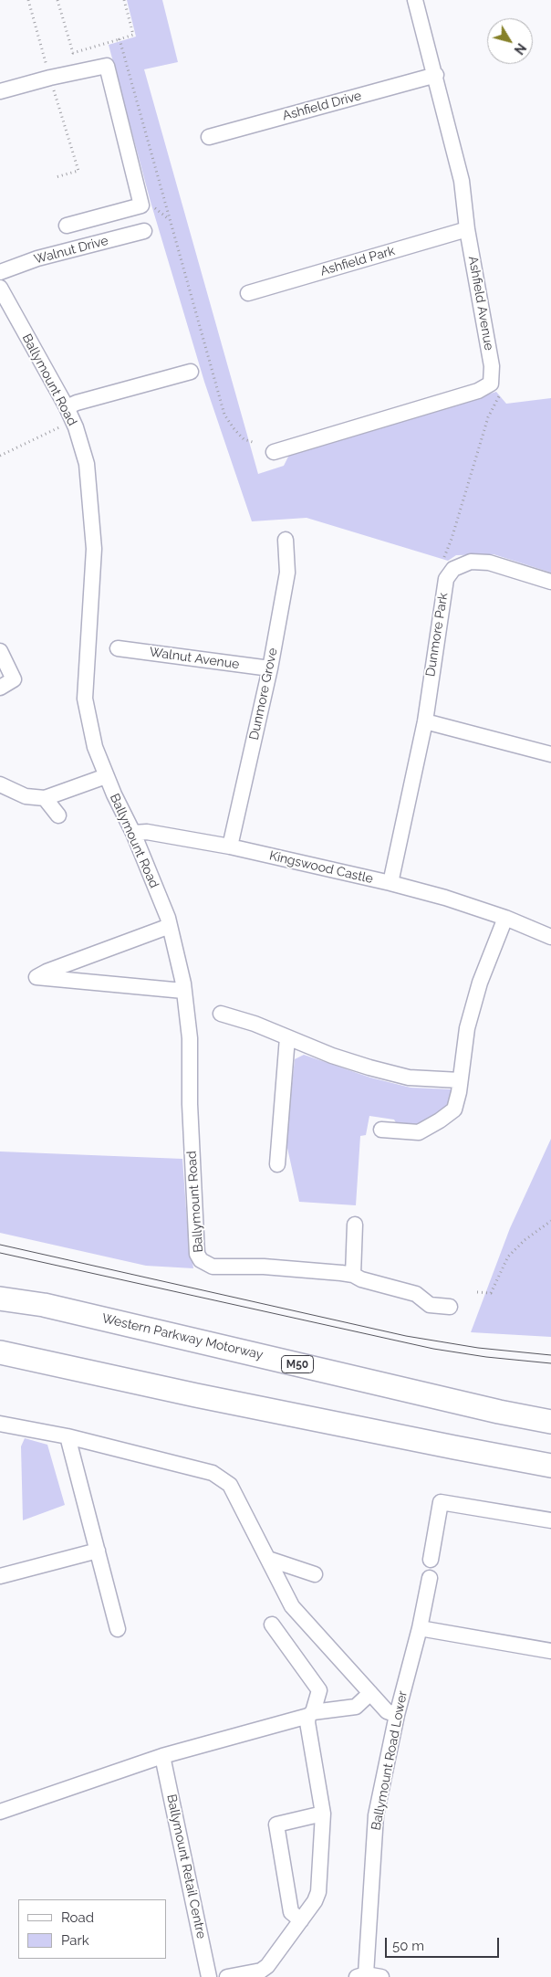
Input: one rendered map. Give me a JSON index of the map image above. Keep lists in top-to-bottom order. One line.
{"streets":{"highway":["Western Parkway Motorway","M50"],"street":["Ashfield Drive","Walnut Drive","Ashfield Park","Ashfield Avenue","Ballymount Road","Dunmore Park","Walnut Avenue","Dunmore Grove","Kingswood Castle","Ballymount Road Lower","Ballymount Retail Centre"]},"crossings":[["Ashfield Drive","Ashfield Avenue"],["Ashfield Park","Ashfield Avenue"],["Ballymount Road","Kingswood Castle"],["Dunmore Park","Kingswood Castle"],["Walnut Avenue","Dunmore Grove"],["Dunmore Grove","Kingswood Castle"],["Western Parkway Motorway","M50"]],"legend":["Road","Park"],"scale_bar":"50 m","north":"bottom right"}
